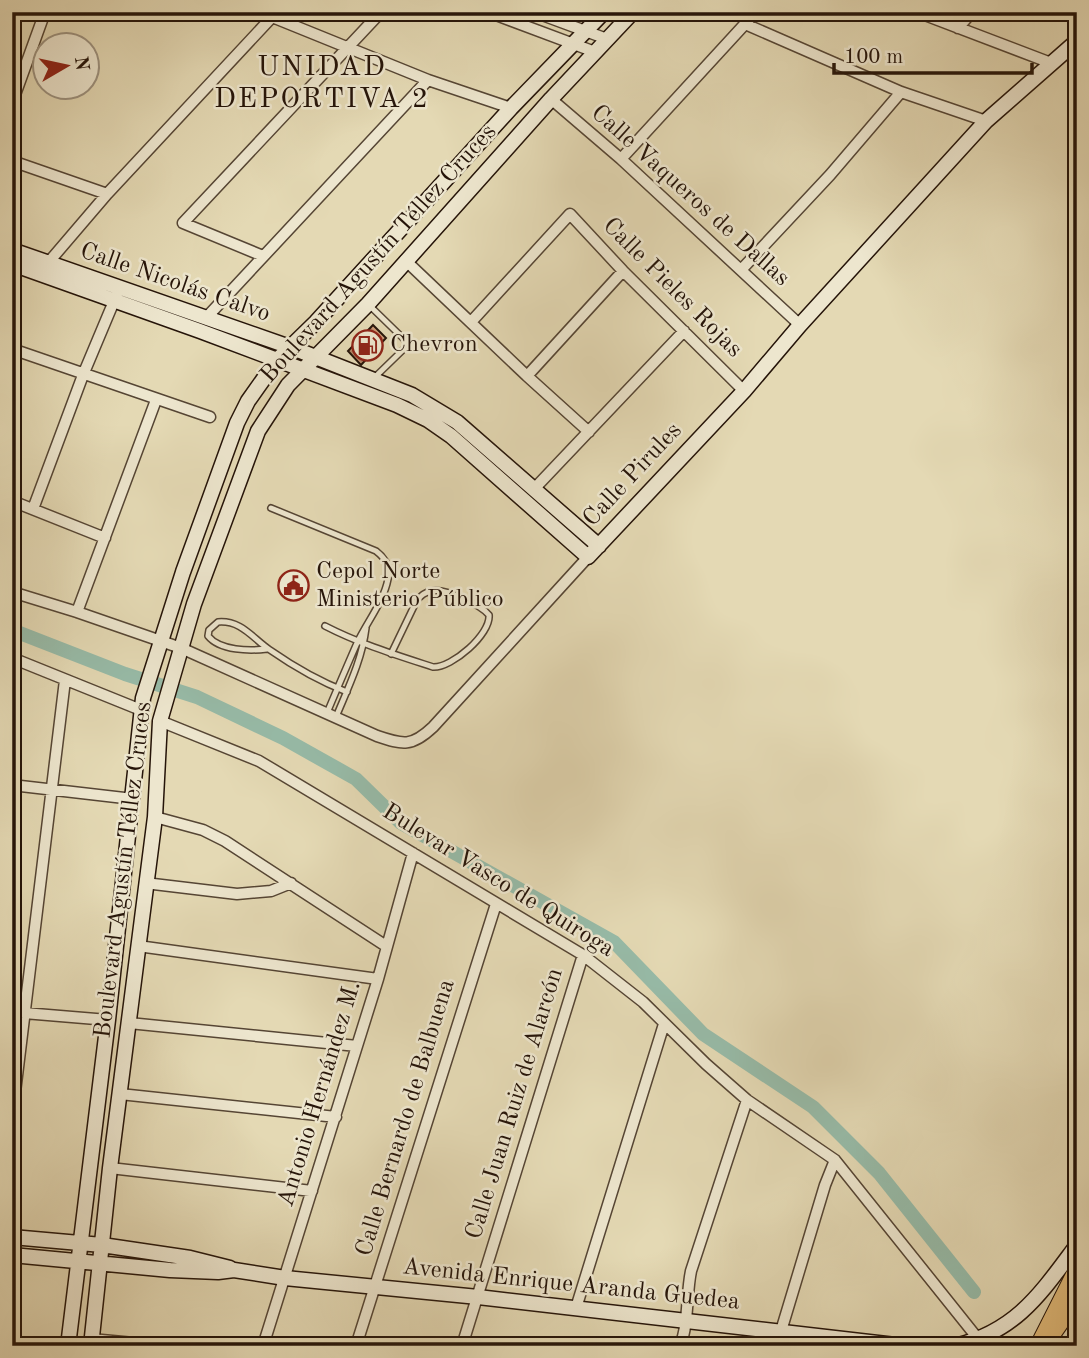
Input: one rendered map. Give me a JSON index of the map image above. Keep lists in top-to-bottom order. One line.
{"streets":{"street":["Calle Vaqueros de Dallas","Boulevard Agustín Téllez Cruces","Calle Nicolás Calvo","Calle Pieles Rojas","Calle Pirules","Bulevar Vasco de Quiroga","Antonio Hernández M.","Calle Juan Ruiz de Alarcón","Calle Bernardo de Balbuena","Avenida Enrique Aranda Guedea"]},"crossings":[["Calle Vaqueros de Dallas","Boulevard Agustín Téllez Cruces"],["Calle Vaqueros de Dallas","Calle Pirules"],["Boulevard Agustín Téllez Cruces","Calle Nicolás Calvo"],["Boulevard Agustín Téllez Cruces","Calle Pirules"],["Boulevard Agustín Téllez Cruces","Bulevar Vasco de Quiroga"],["Boulevard Agustín Téllez Cruces","Avenida Enrique Aranda Guedea"],["Calle Nicolás Calvo","Calle Pirules"],["Calle Pieles Rojas","Calle Pirules"],["Bulevar Vasco de Quiroga","Antonio Hernández M."],["Bulevar Vasco de Quiroga","Calle Juan Ruiz de Alarcón"],["Bulevar Vasco de Quiroga","Calle Bernardo de Balbuena"],["Antonio Hernández M.","Avenida Enrique Aranda Guedea"],["Calle Juan Ruiz de Alarcón","Avenida Enrique Aranda Guedea"],["Calle Bernardo de Balbuena","Avenida Enrique Aranda Guedea"]],"districts":["UNIDAD DEPORTIVA 2"],"places":{"fuel station":["Chevron"],"public building":["Cepol Norte Ministerio Público"]},"scale_bar":"100 m","north":"right"}
